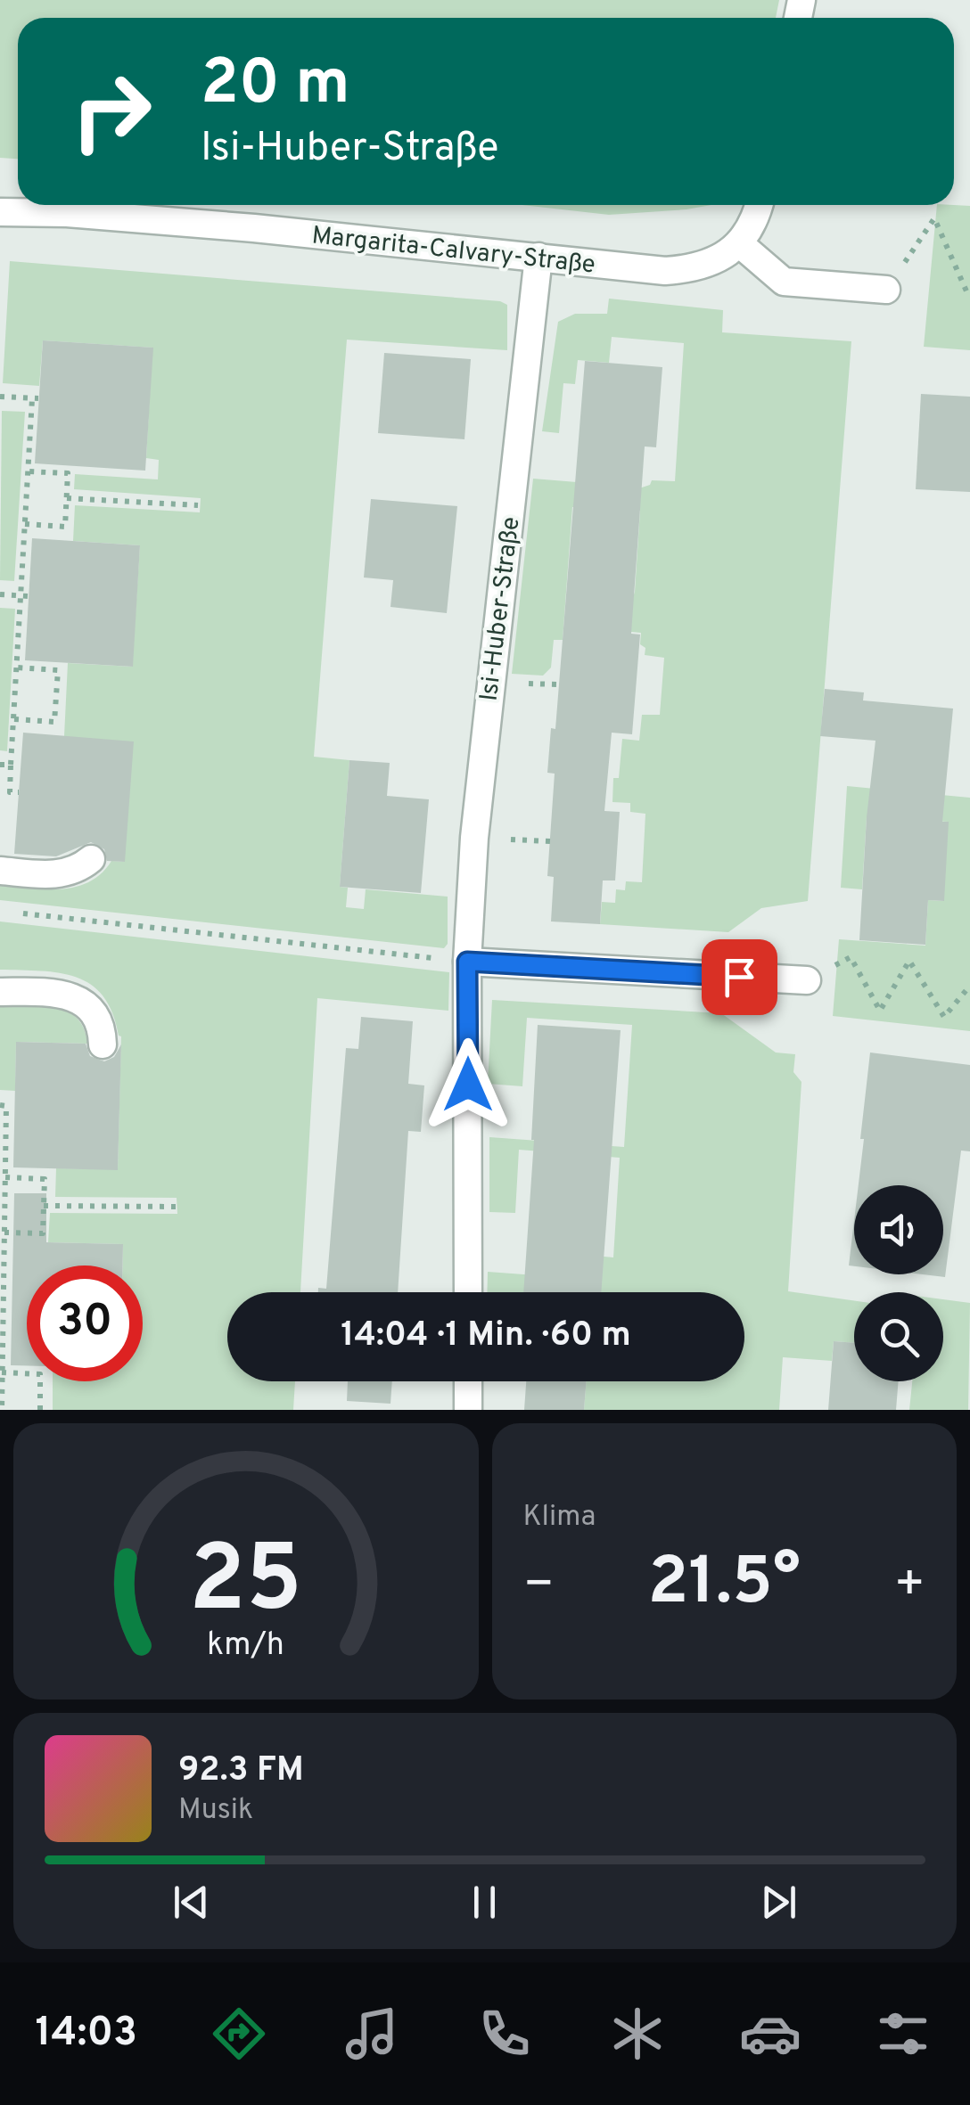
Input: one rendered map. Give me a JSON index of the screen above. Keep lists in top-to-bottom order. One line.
{"streets":{"street":["Margarita-Calvary-Straße","Isi-Huber-Straße"]},"crossings":[["Margarita-Calvary-Straße","Isi-Huber-Straße"]],"page":{"turn":["20 m","Isi-Huber-Straße"],"limit":"30","trip":"14:04 · 1 Min. · 60 m","tile":"Klima","heat":["−","21.5°","+"],"song":["92.3 FM","Musik"],"tabs":"14:03","gauge":["25","km/h"]}}
